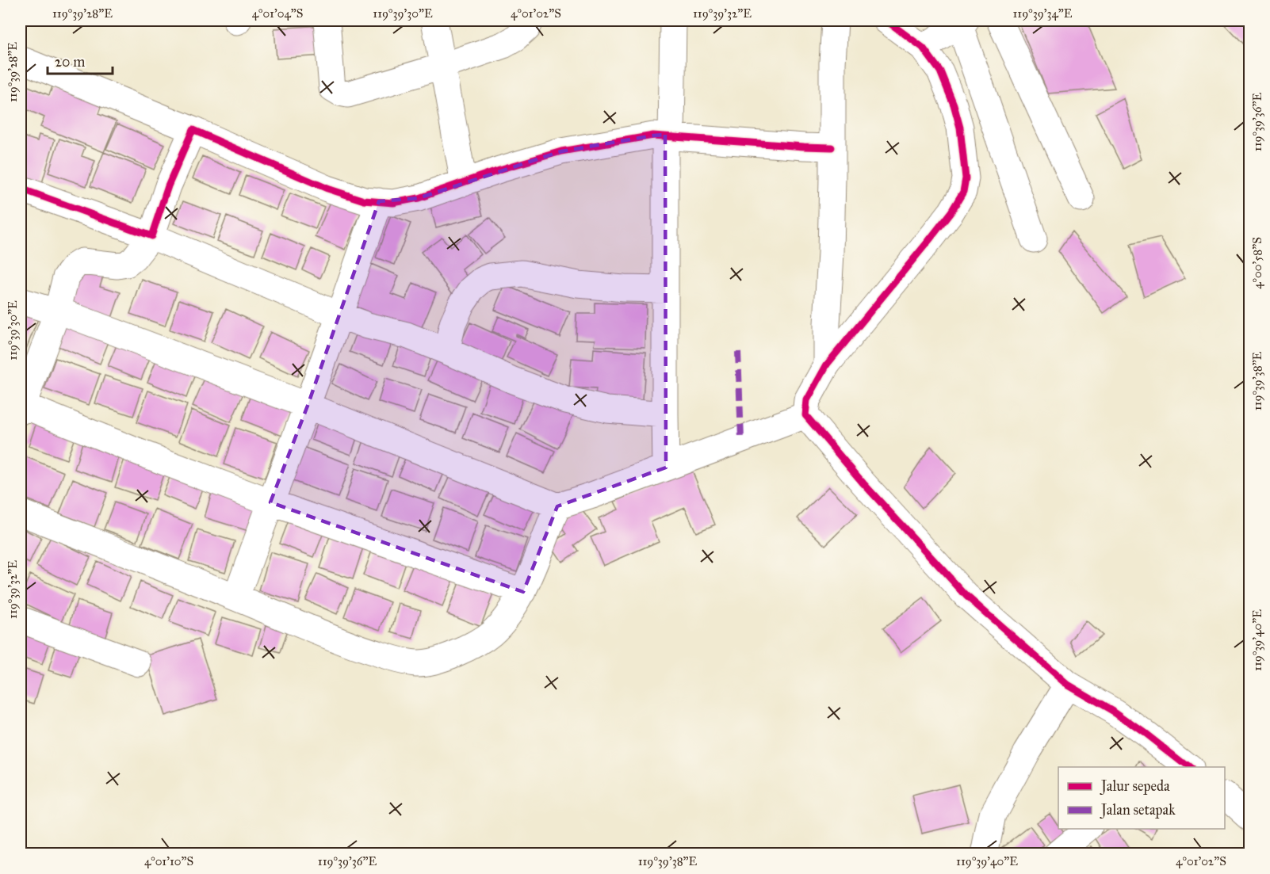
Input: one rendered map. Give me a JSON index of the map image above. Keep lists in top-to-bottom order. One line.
{"legend":["Jalur sepeda","Jalan setapak"],"scale_bar":"20 m","coordinates":["119°39'28\"E","4°01'04\"S","119°39'30\"E","4°01'02\"S","119°39'32\"E","119°39'34\"E","119°39'36\"E","4°00'58\"S","119°39'38\"E","119°39'40\"E","4°01'10\"S"]}
